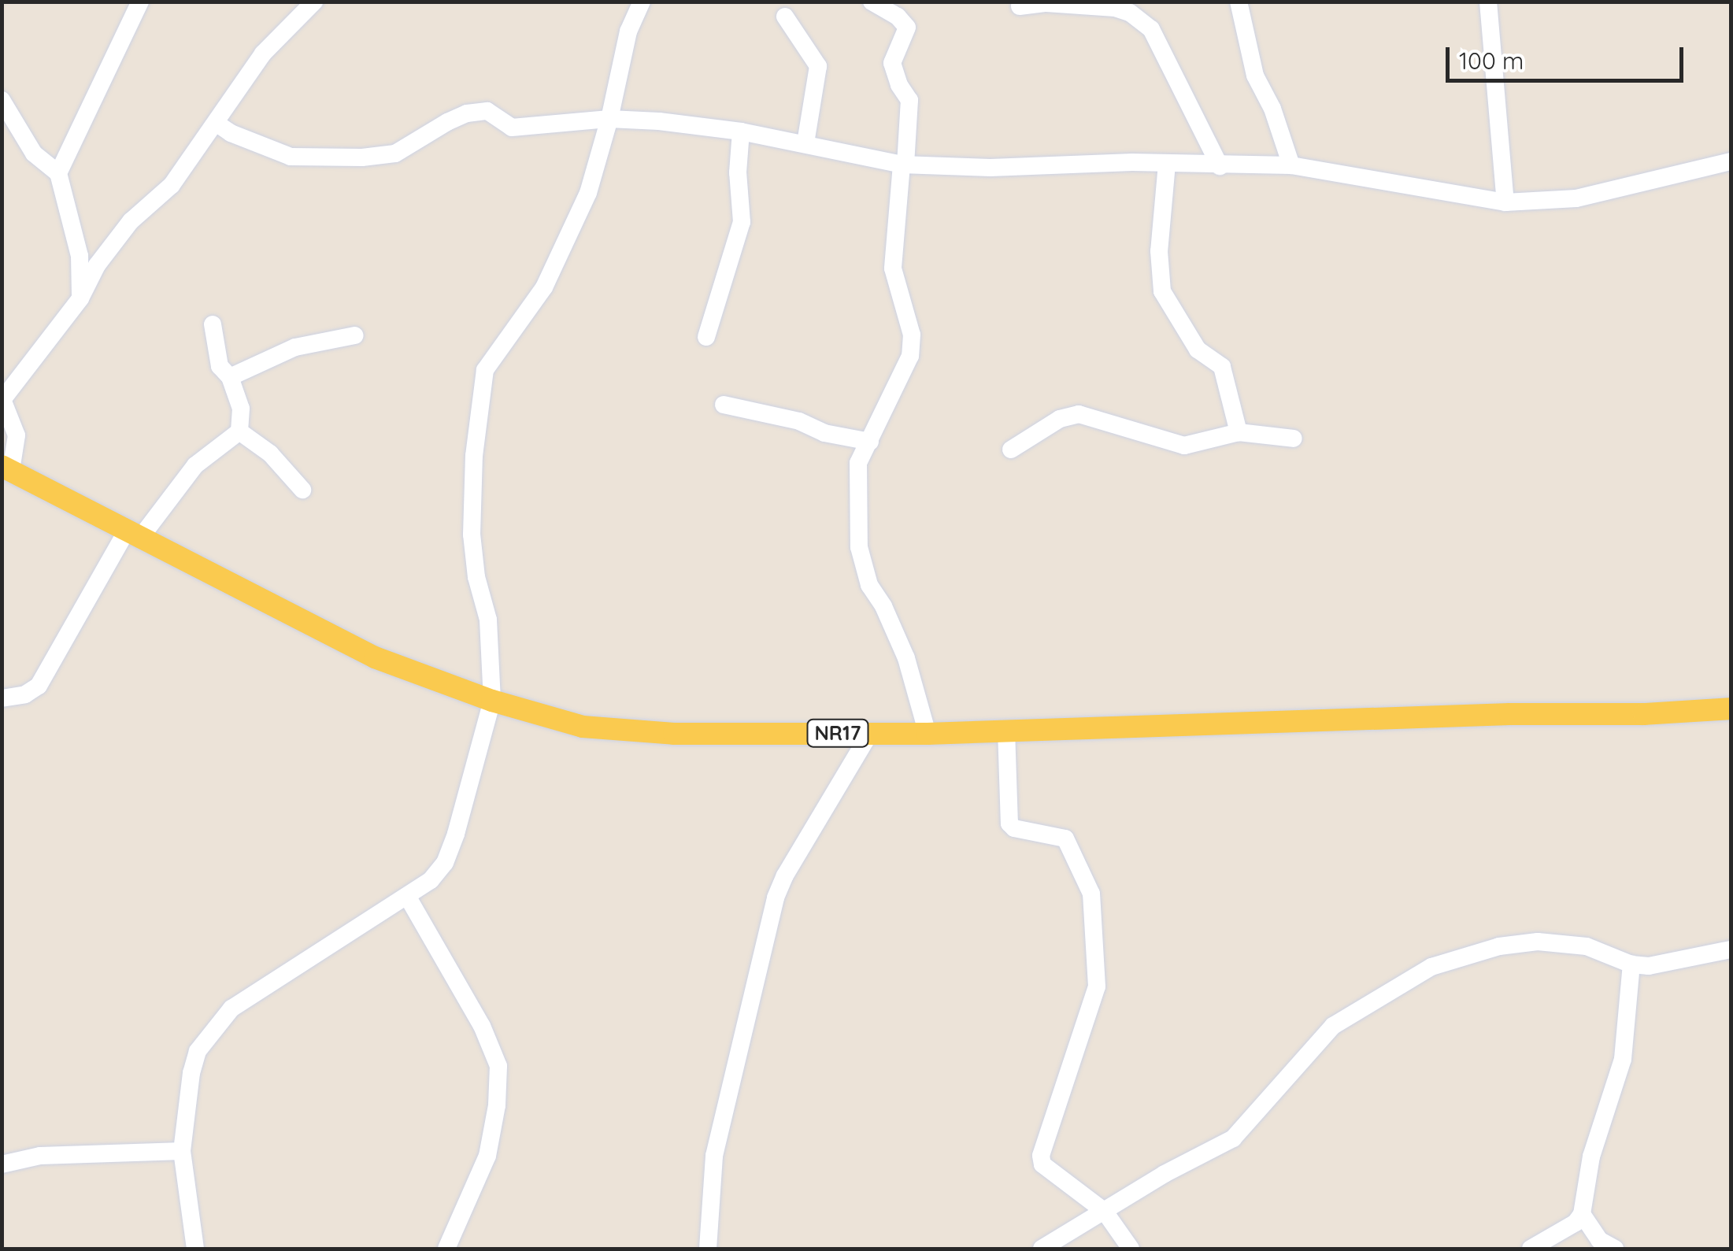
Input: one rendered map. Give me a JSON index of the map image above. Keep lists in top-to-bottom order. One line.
{"streets":{"main road":["NR17"]},"scale_bar":"100 m"}
